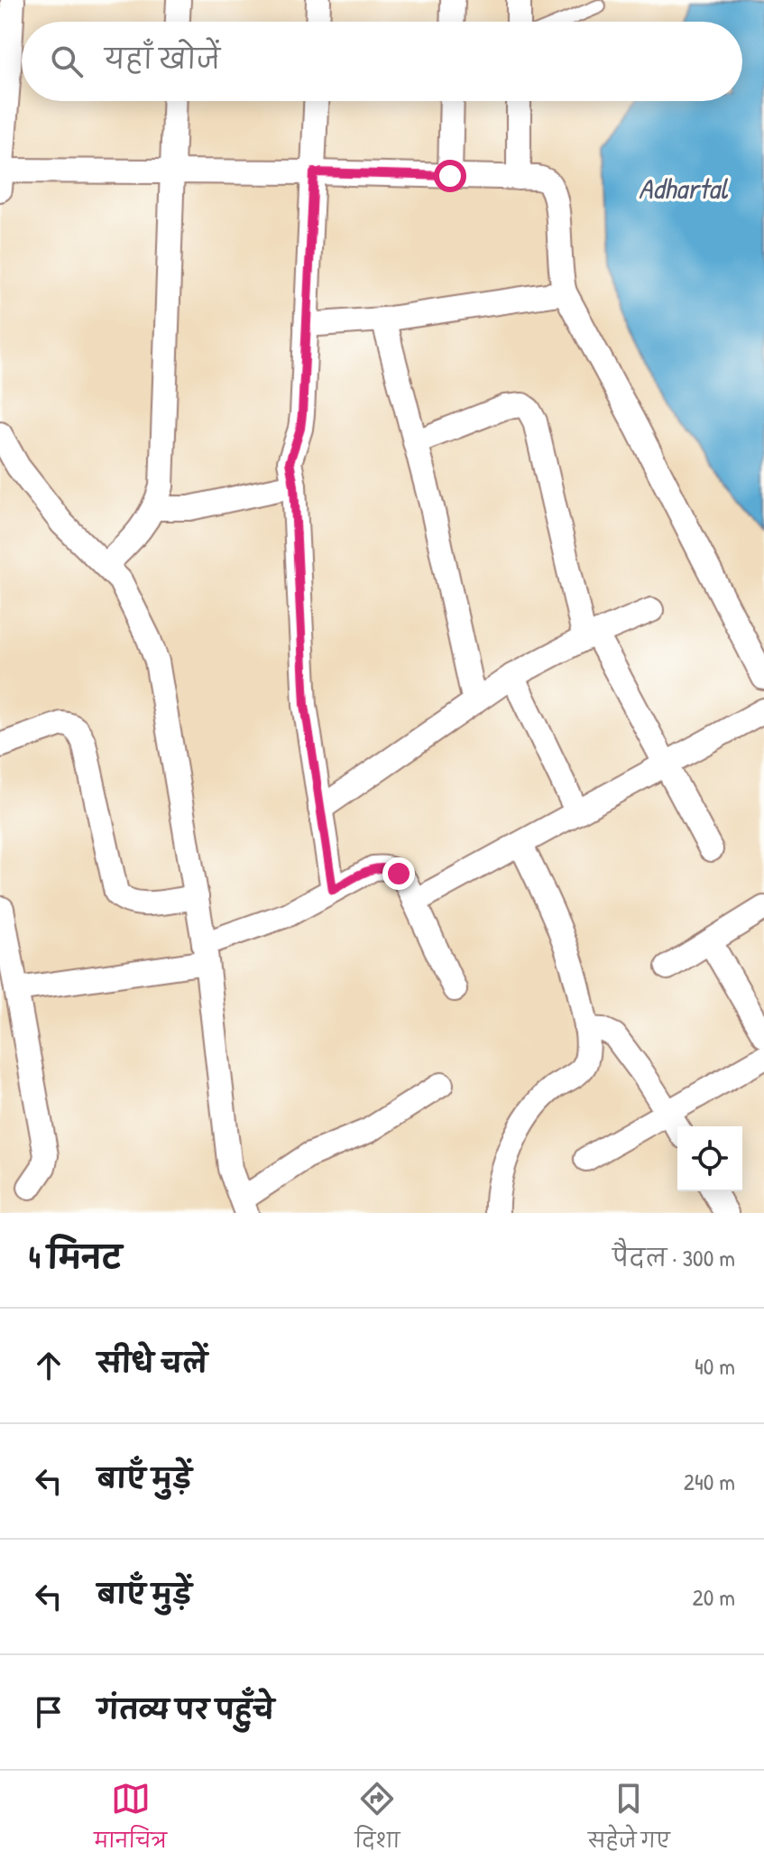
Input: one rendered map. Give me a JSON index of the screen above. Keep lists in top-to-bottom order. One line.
{"water":["Adhartal"],"page":{"search":"यहाँ खोजें","heading":["4 मिनट","पैदल · 300 m"],"list":[["सीधे चलें","40 m"],["बाएँ मुड़ें","240 m"],["बाएँ मुड़ें","20 m"],"गंतव्य पर पहुँचे"],"nav":["मानचित्र","दिशा","सहेजे गए"]}}
